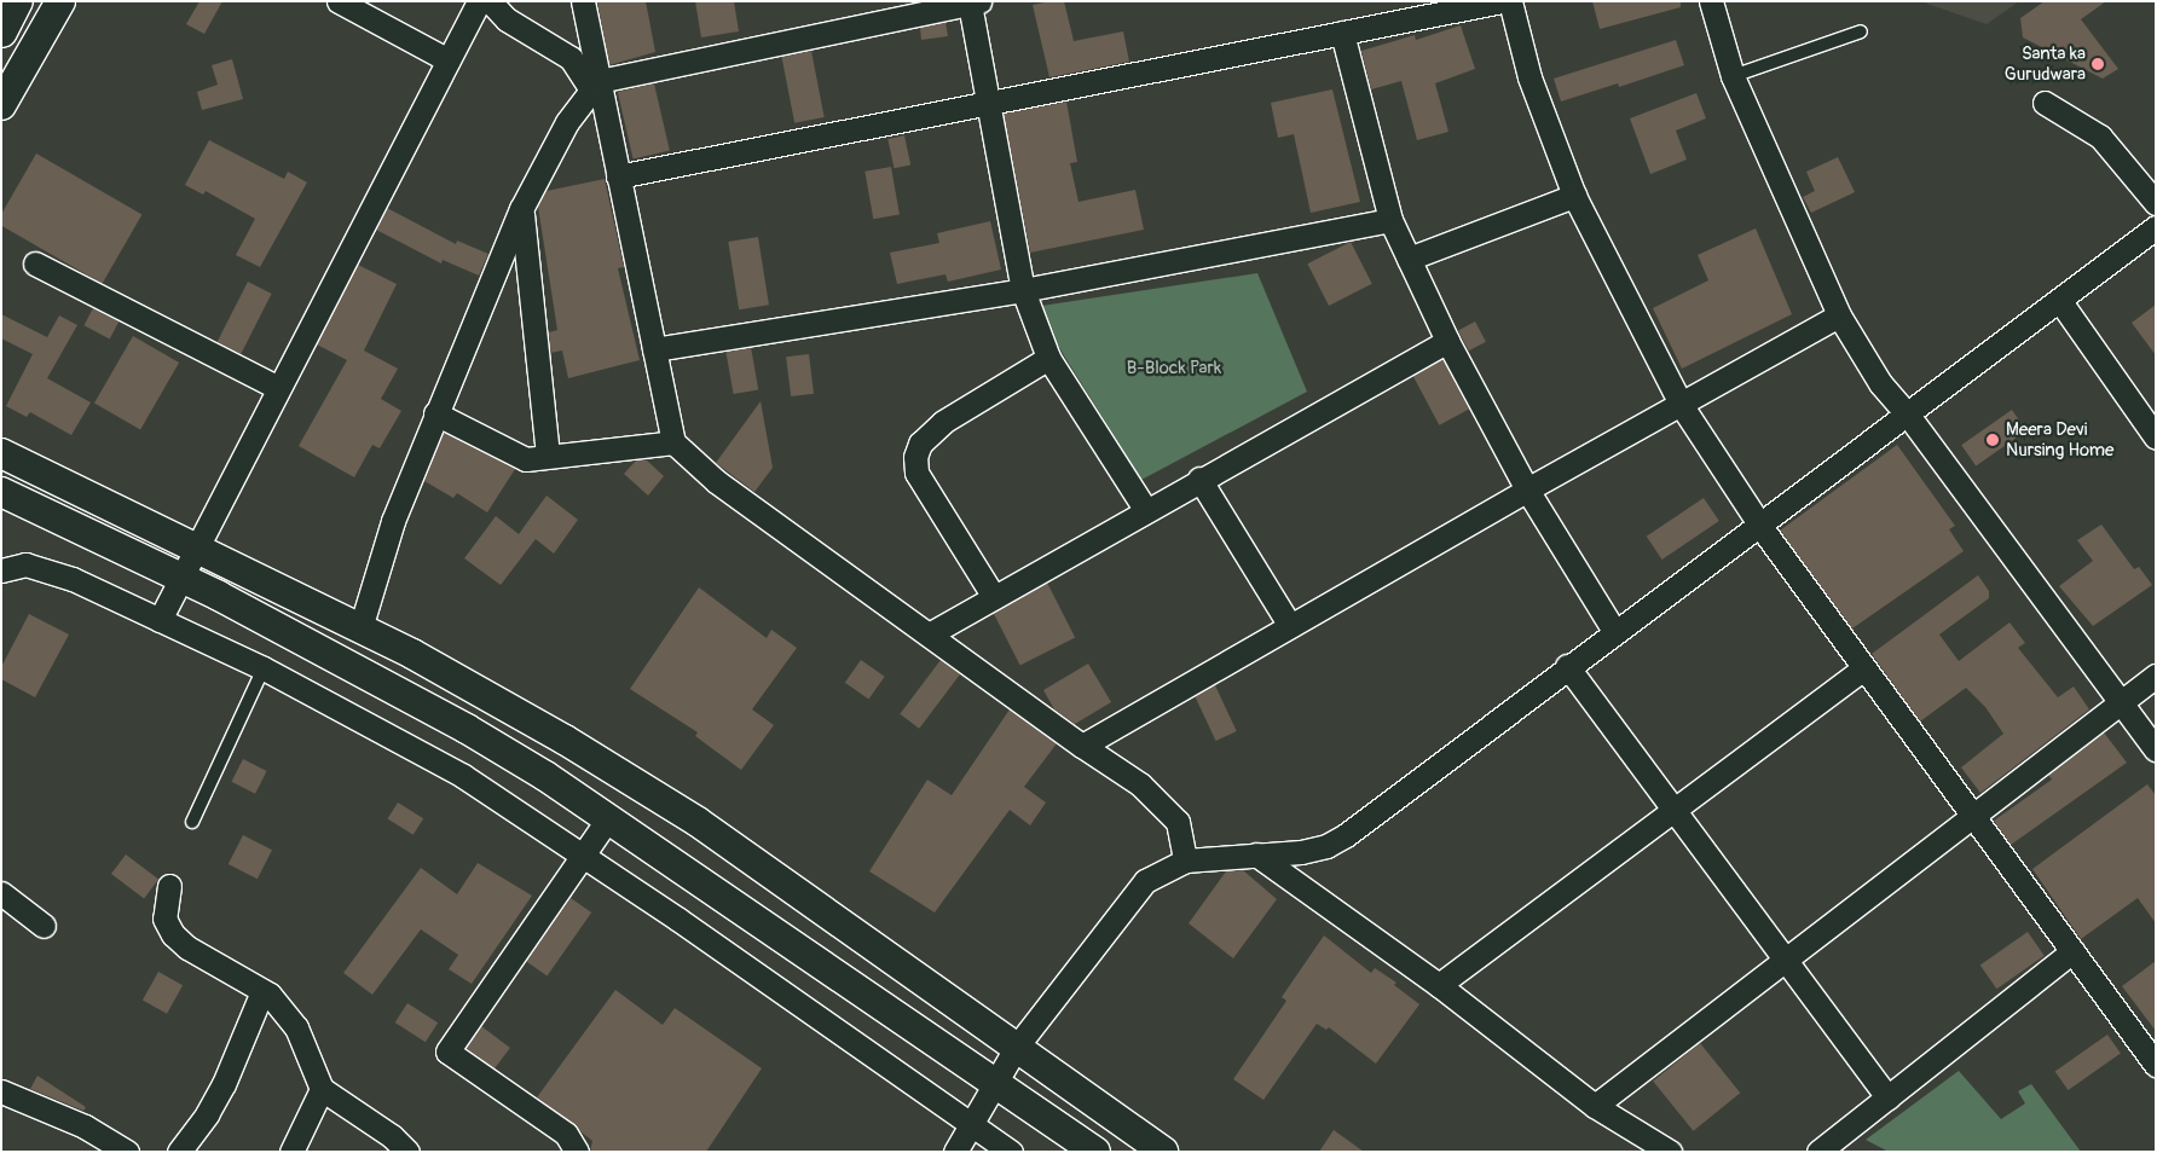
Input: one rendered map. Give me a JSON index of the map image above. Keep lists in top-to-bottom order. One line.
{"parks":["B-Block Park"],"places":["Santa ka Gurudwara","Meera Devi Nursing Home"]}
